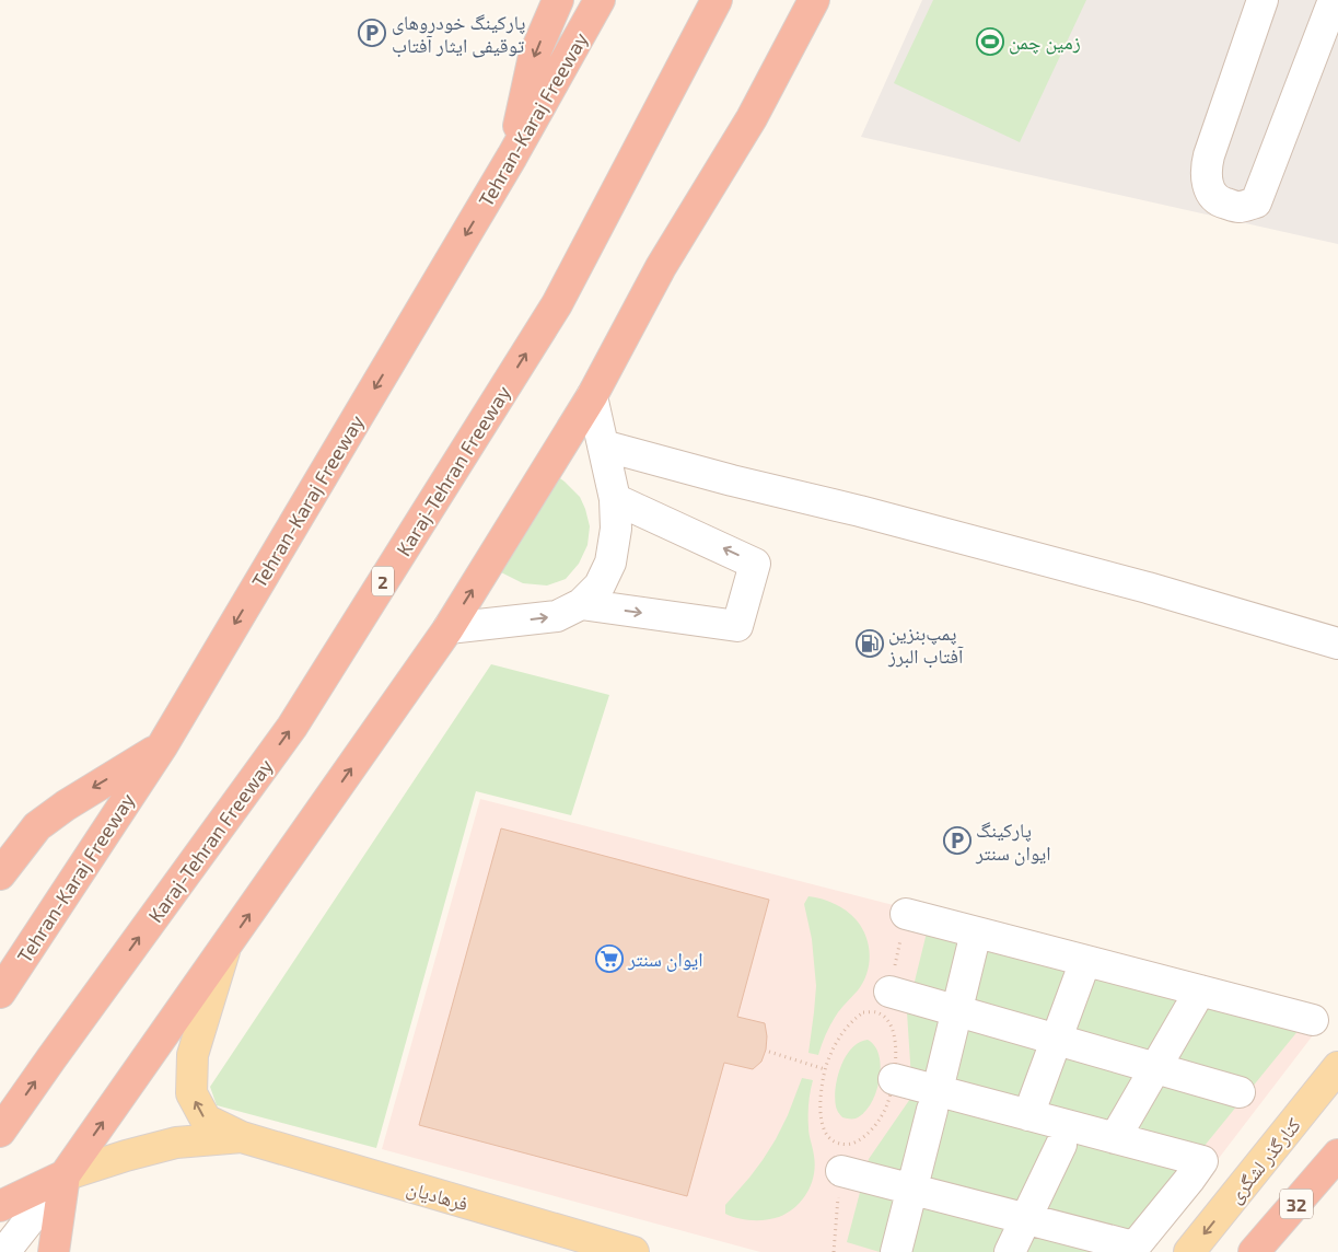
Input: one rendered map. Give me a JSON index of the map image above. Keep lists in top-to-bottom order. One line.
{"streets":{"highway":["Tehran-Karaj Freeway","Karaj-Tehran Freeway","2","32"],"main road":["کنارگذر لشگری","فرهادیان"]},"one_way":["کنارگذر لشگری"],"places":{"parking":["پارکینگ خودروهای توقیفی ایثار آفتاب","پارکینگ ایوان سنتر"],"sports":["زمین چمن"],"fuel station":["پمپ‌بنزین آفتاب البرز"],"supermarket":["ایوان سنتر"]}}
